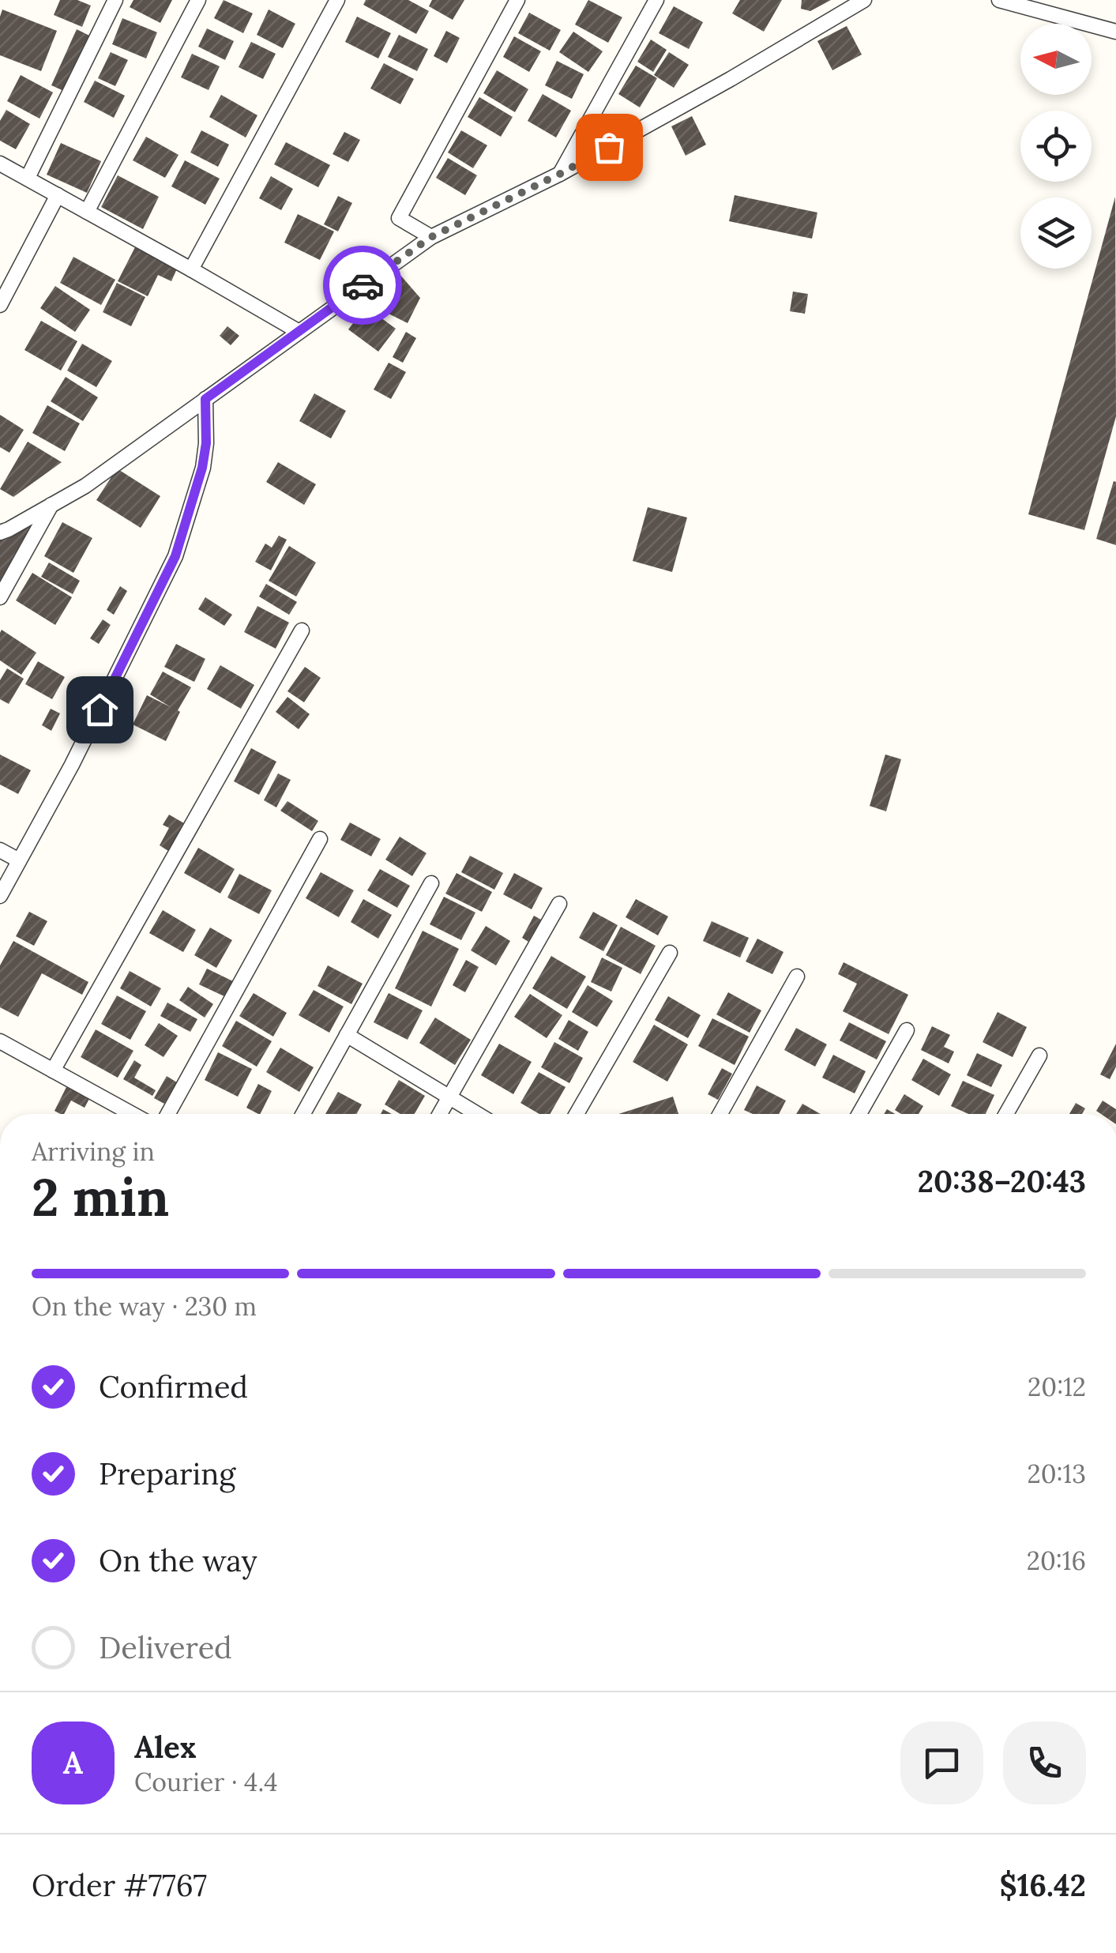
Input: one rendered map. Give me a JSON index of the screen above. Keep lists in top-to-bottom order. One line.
{"north":"left","page":{"heading":["2 min","Arriving in","20:38–20:43"],"panel":["Alex","Courier · 4.4","Order #7767","$16.42"],"bar":"On the way · 230 m","list":[["Confirmed","20:12"],["Preparing","20:13"],["On the way","20:16"],"Delivered"],"round":"A"}}
